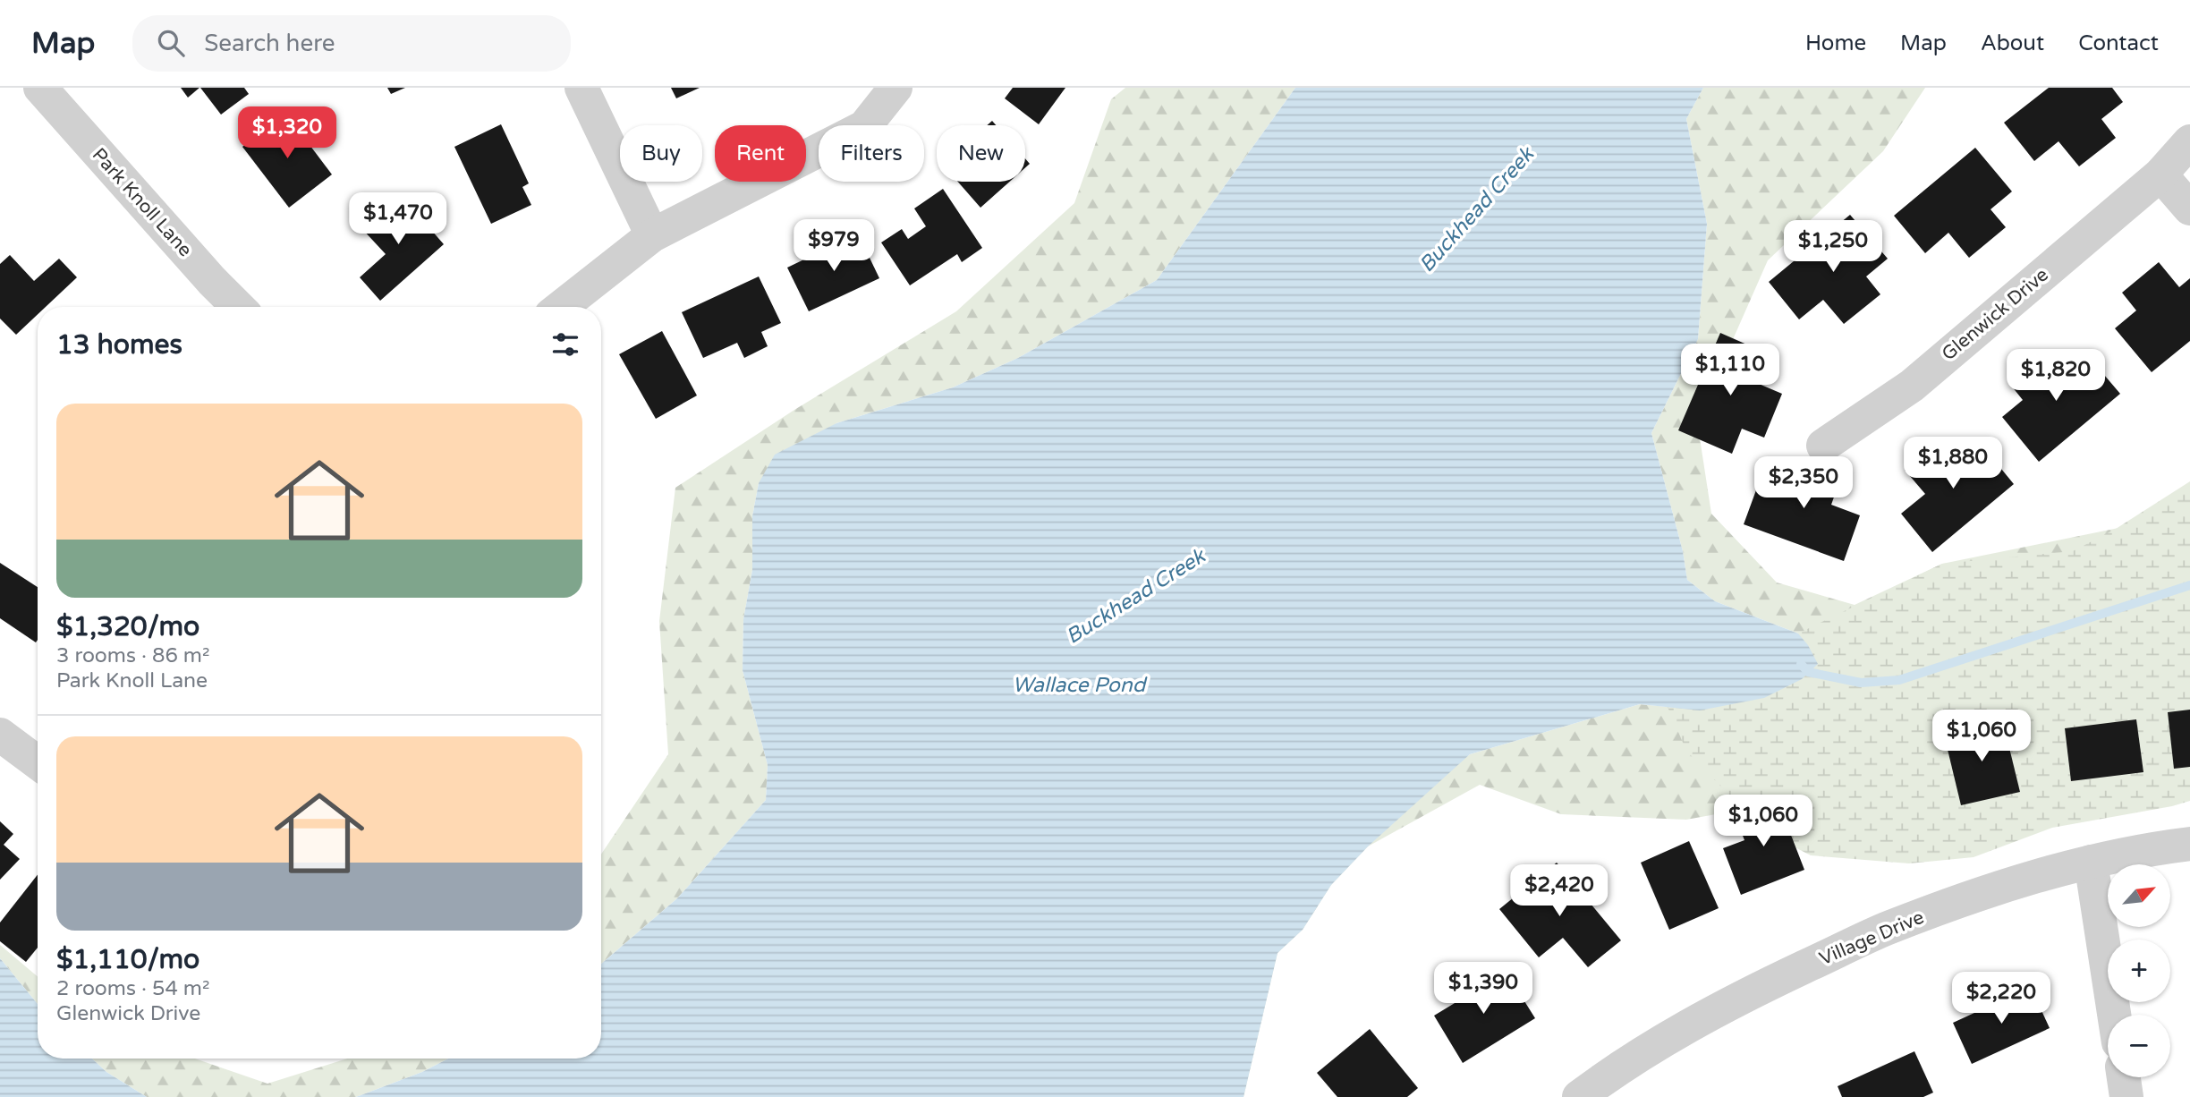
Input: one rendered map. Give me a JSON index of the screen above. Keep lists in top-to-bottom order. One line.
{"streets":{"street":["Park Knoll Lane","Glenwick Drive","Village Drive"]},"water":["Buckhead Creek","Wallace Pond"],"north":"top right","page":{"header":"Map","search":"Search here","nav":["Home","Map","About","Contact"],"price":["$1,320","$1,470","$979","$1,250","$1,110","$1,820","$1,880","$2,350","$1,060","$1,060","$2,420","$1,390","$2,220"],"chip":["Buy","Rent","Filters","New"],"heading":"13 homes","list":[{"name":"$1,320/mo","note":"3 rooms · 86 m² · Park Knoll Lane"},{"name":"$1,110/mo","note":"2 rooms · 54 m² · Glenwick Drive"}],"map_buttons":["+","−"]}}
